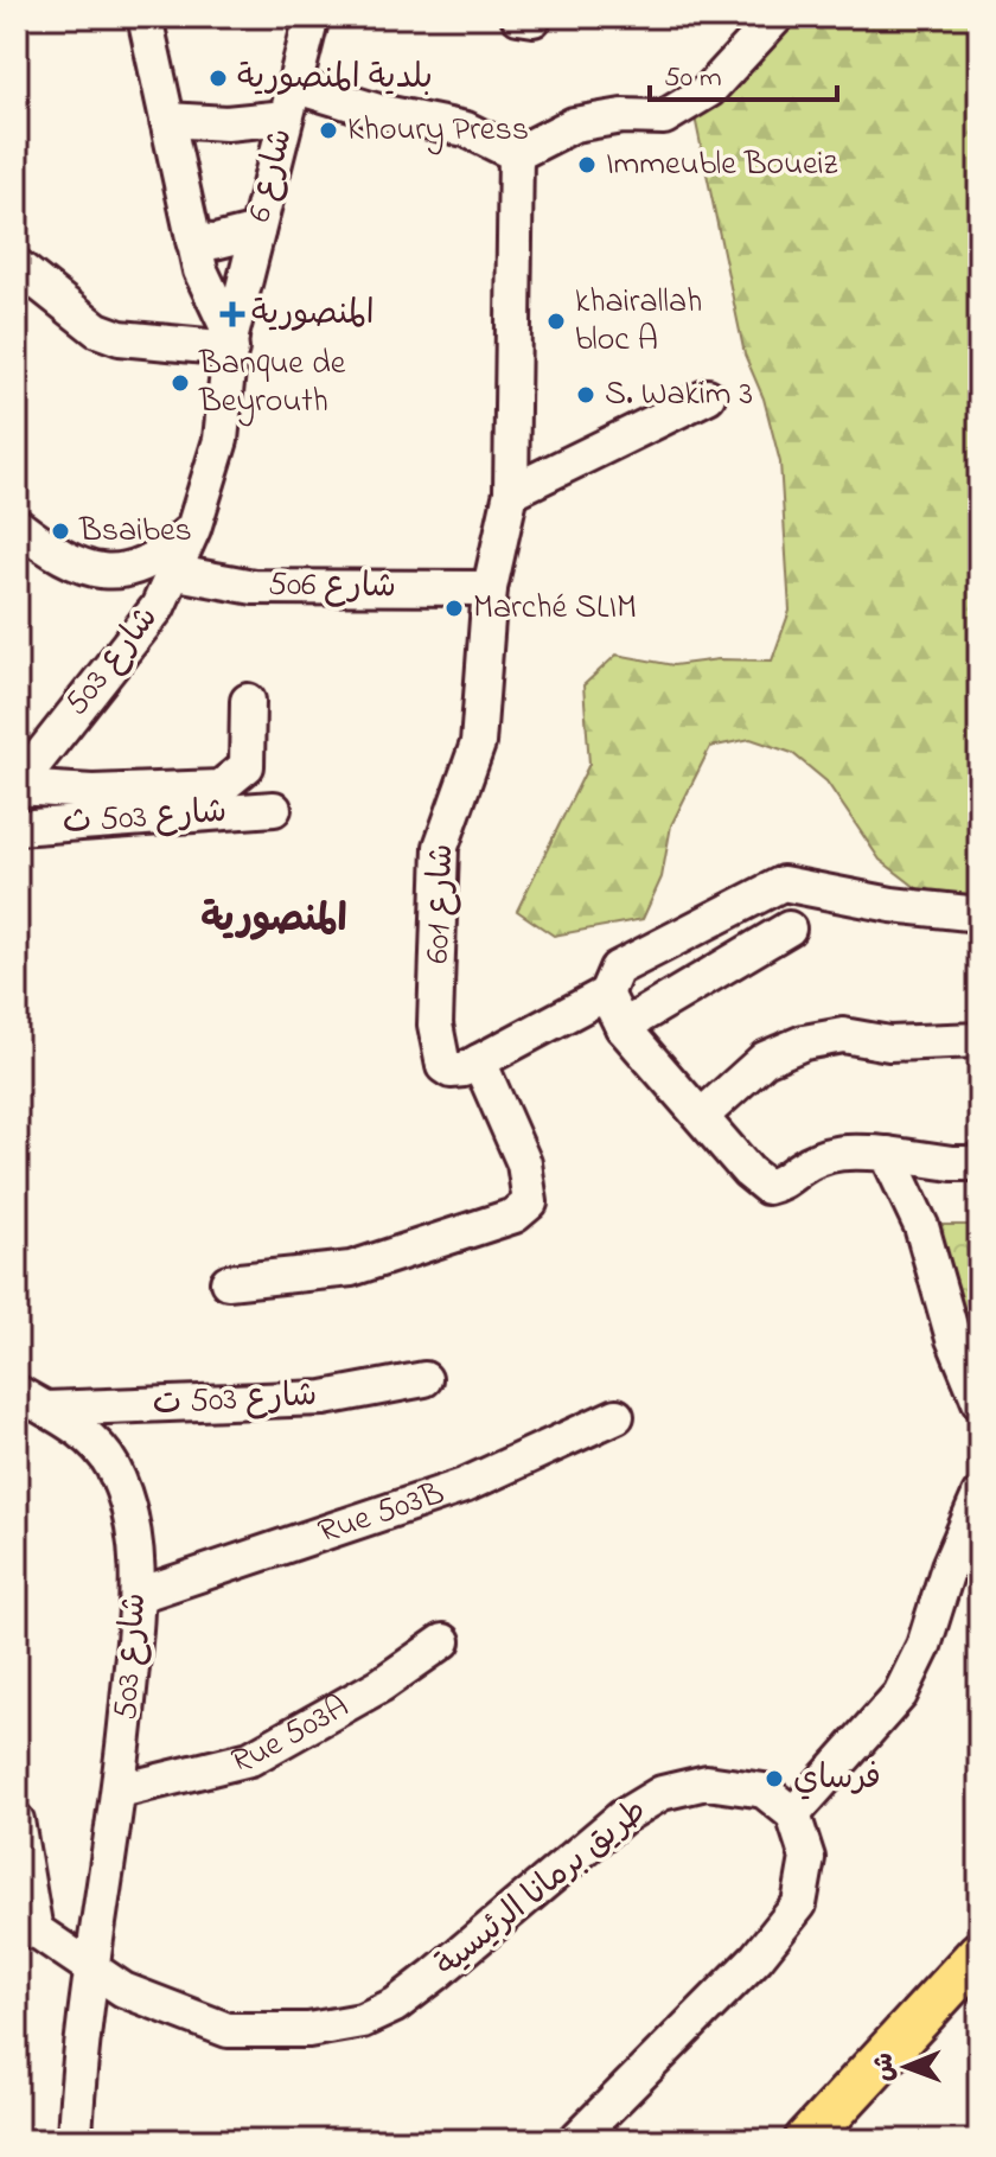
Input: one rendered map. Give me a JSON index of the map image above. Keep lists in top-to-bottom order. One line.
{"streets":{"street":["شارع 6","شارع 506","شارع 503","شارع 503 ث","شارع 601","شارع 503 ت","Rue 503B","Rue 503A","طريق برمانا الرئيسية"]},"crossings":[["شارع 506","شارع 503"],["شارع 506","شارع 601"],["شارع 503","شارع 503 ت"],["شارع 503","Rue 503B"],["شارع 503","Rue 503A"],["شارع 503","طريق برمانا الرئيسية"]],"districts":["المنصورية"],"places":{"other":["بلدية المنصورية","Khoury Press","Immeuble Boueiz","khairallah bloc A","Banque de Beyrouth","S. Wakim 3","Bsaibes","Marché SLIM","فرساي"],"health":["المنصورية"]},"scale_bar":"50 m","north":"left"}
